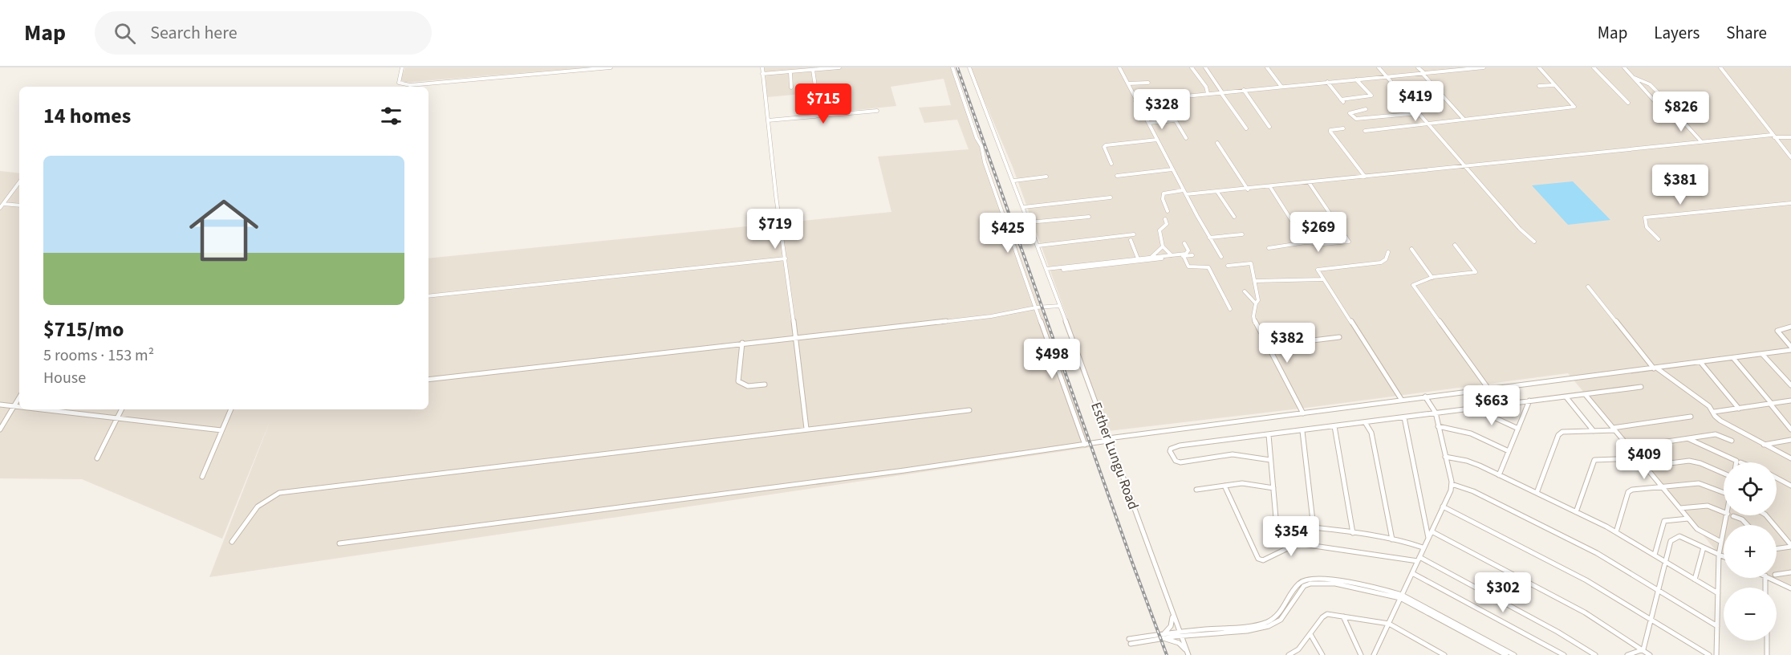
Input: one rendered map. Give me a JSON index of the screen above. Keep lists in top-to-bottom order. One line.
{"streets":{"street":["Esther Lungu Road"]},"page":{"header":"Map","search":"Search here","nav":["Map","Layers","Share"],"price":["$419","$715","$328","$826","$381","$719","$269","$425","$382","$498","$663","$409","$354","$302"],"heading":"14 homes","list":[{"name":"$715/mo","note":"5 rooms · 153 m² · House"}],"map_buttons":["+","−"]}}
